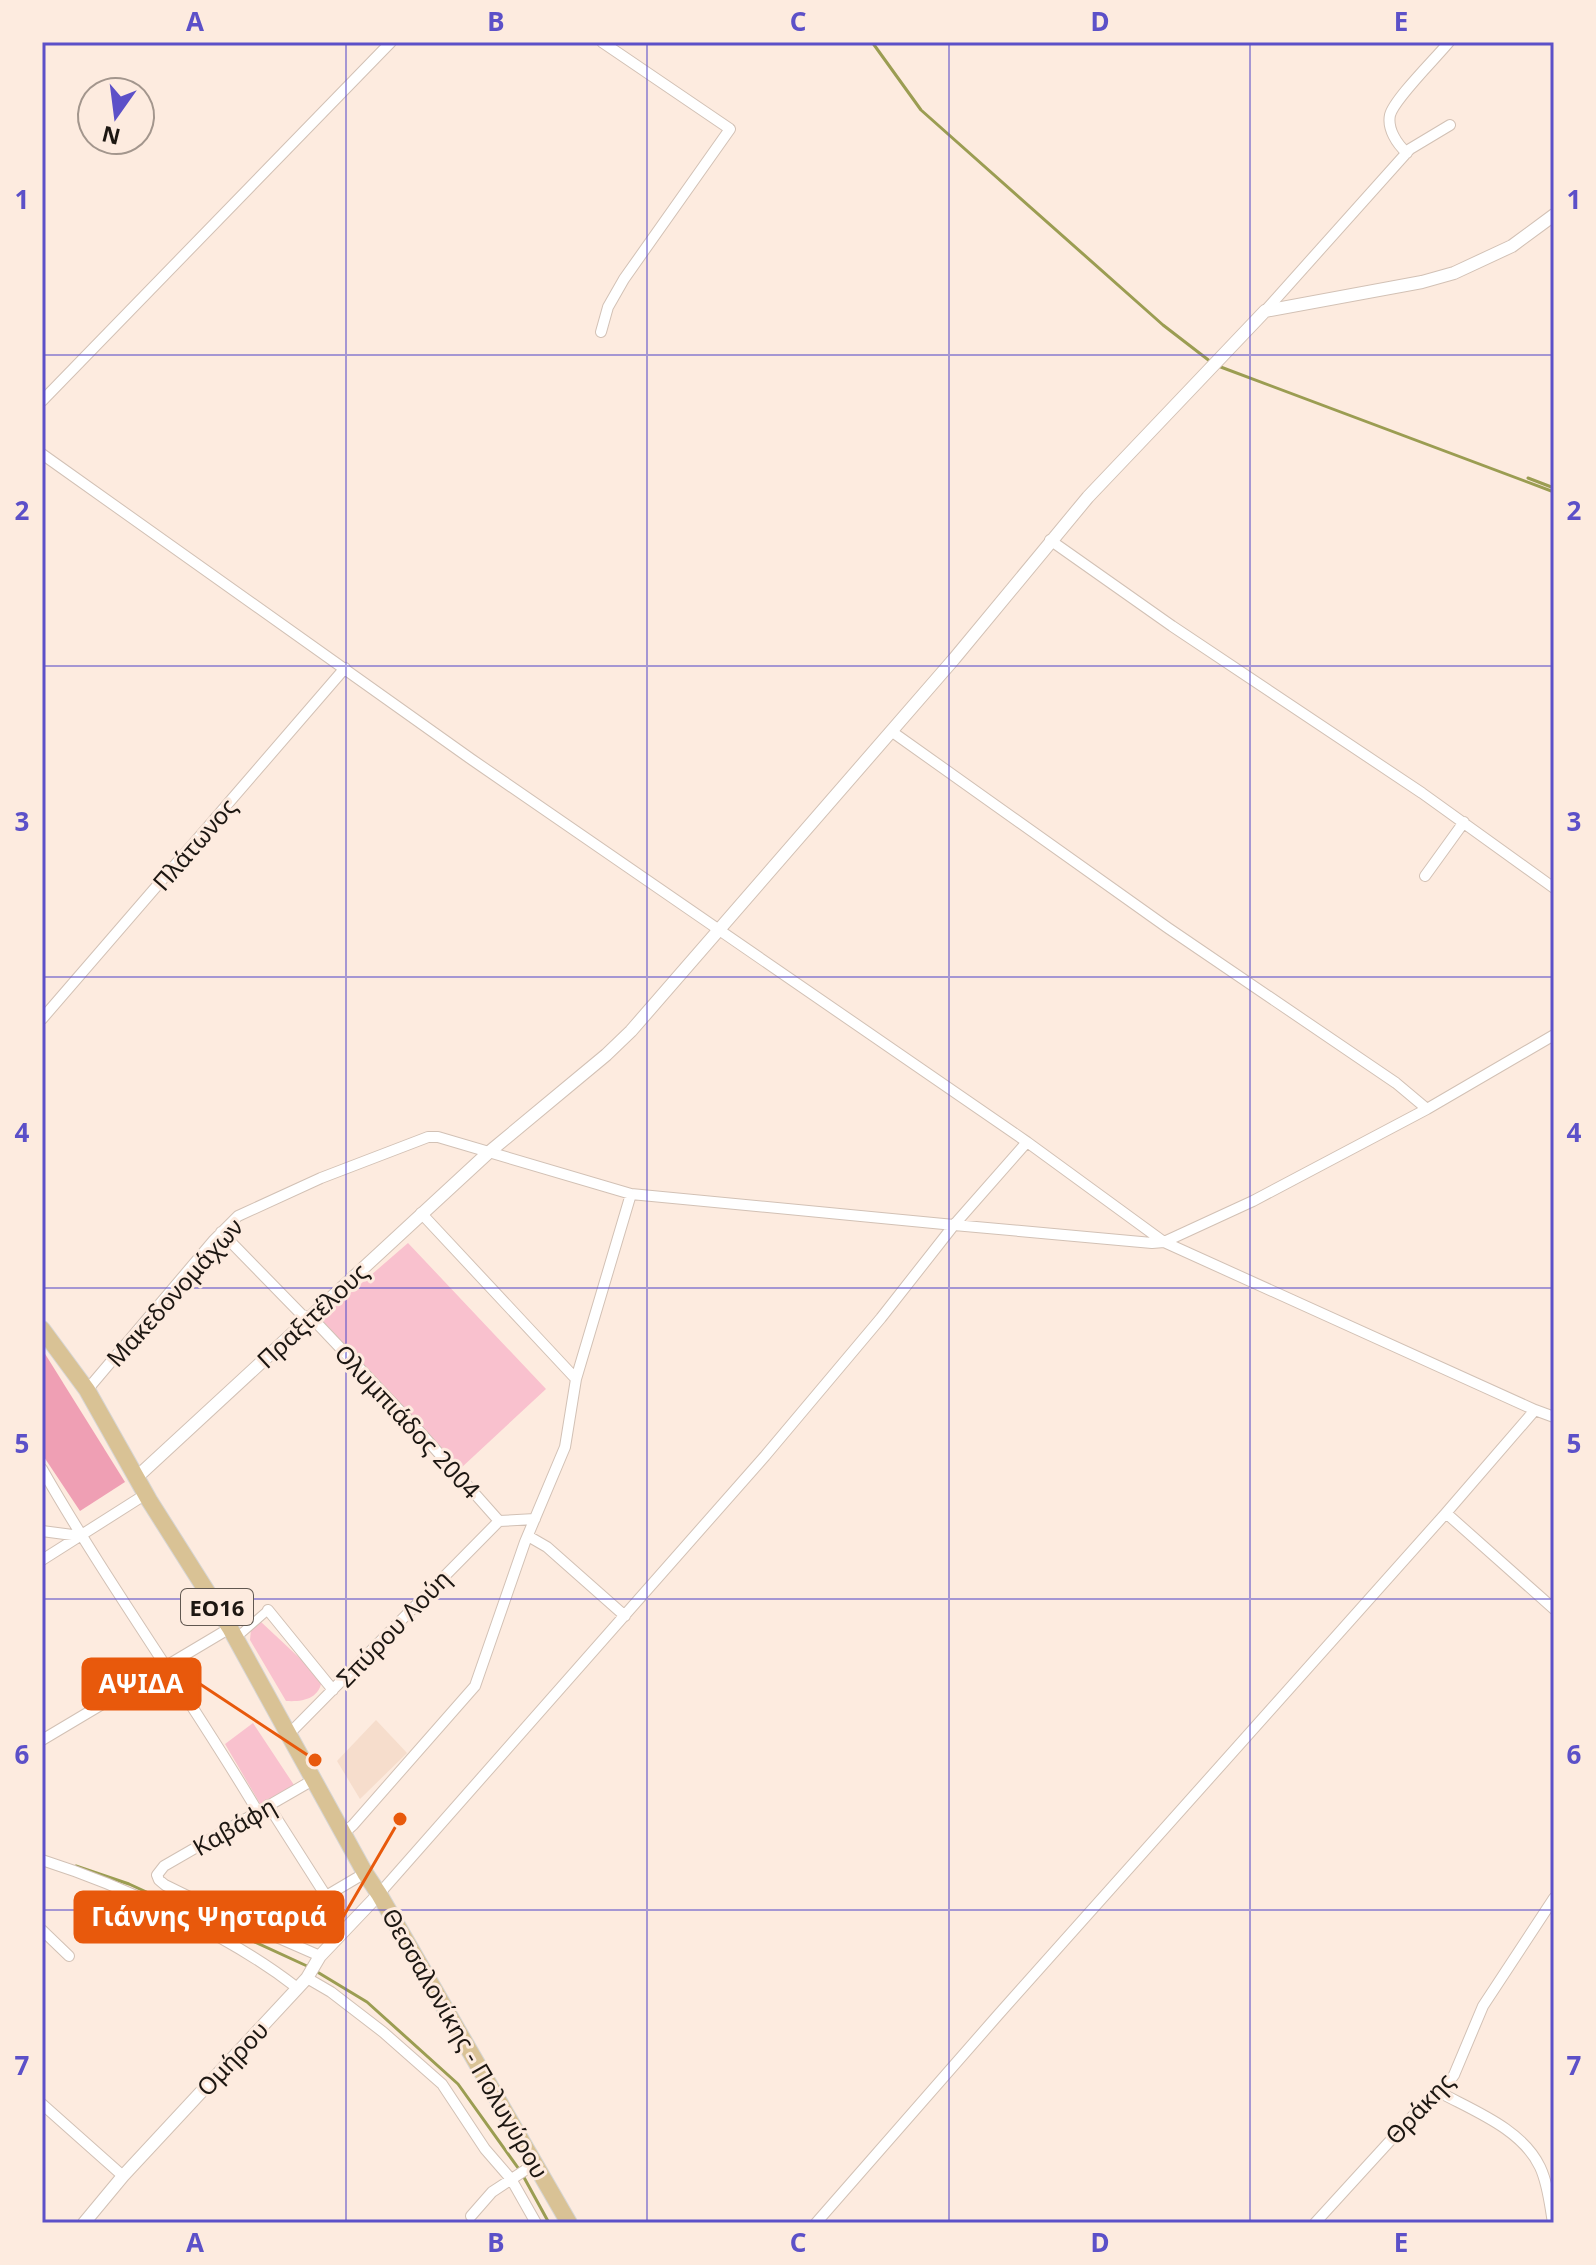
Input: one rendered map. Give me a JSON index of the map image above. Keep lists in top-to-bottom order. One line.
{"streets":{"main road":["ΕΟ16","Θεσσαλονίκης - Πολυγύρου"],"street":["Πλάτωνος","Μακεδονομάχων","Πραξιτέλους","Ολυμπιάδος 2004","Σπύρου Λούη","Καβάφη","Ομήρου","Θράκης"]},"crossings":[["Μακεδονομάχων","Πραξιτέλους"],["Μακεδονομάχων","Ολυμπιάδος 2004"],["Μακεδονομάχων","Θεσσαλονίκης - Πολυγύρου"],["Πραξιτέλους","Ολυμπιάδος 2004"],["Πραξιτέλους","Θεσσαλονίκης - Πολυγύρου"],["Ολυμπιάδος 2004","Σπύρου Λούη"],["Σπύρου Λούη","Θεσσαλονίκης - Πολυγύρου"],["Καβάφη","Θεσσαλονίκης - Πολυγύρου"],["Θεσσαλονίκης - Πολυγύρου","Ομήρου"]],"places":["ΑΨΙΔΑ","Γιάννης Ψησταριά"],"north":"bottom","grid":{"columns":["A","B","C","D","E"],"rows":["1","2","3","4","5","6","7"]}}
